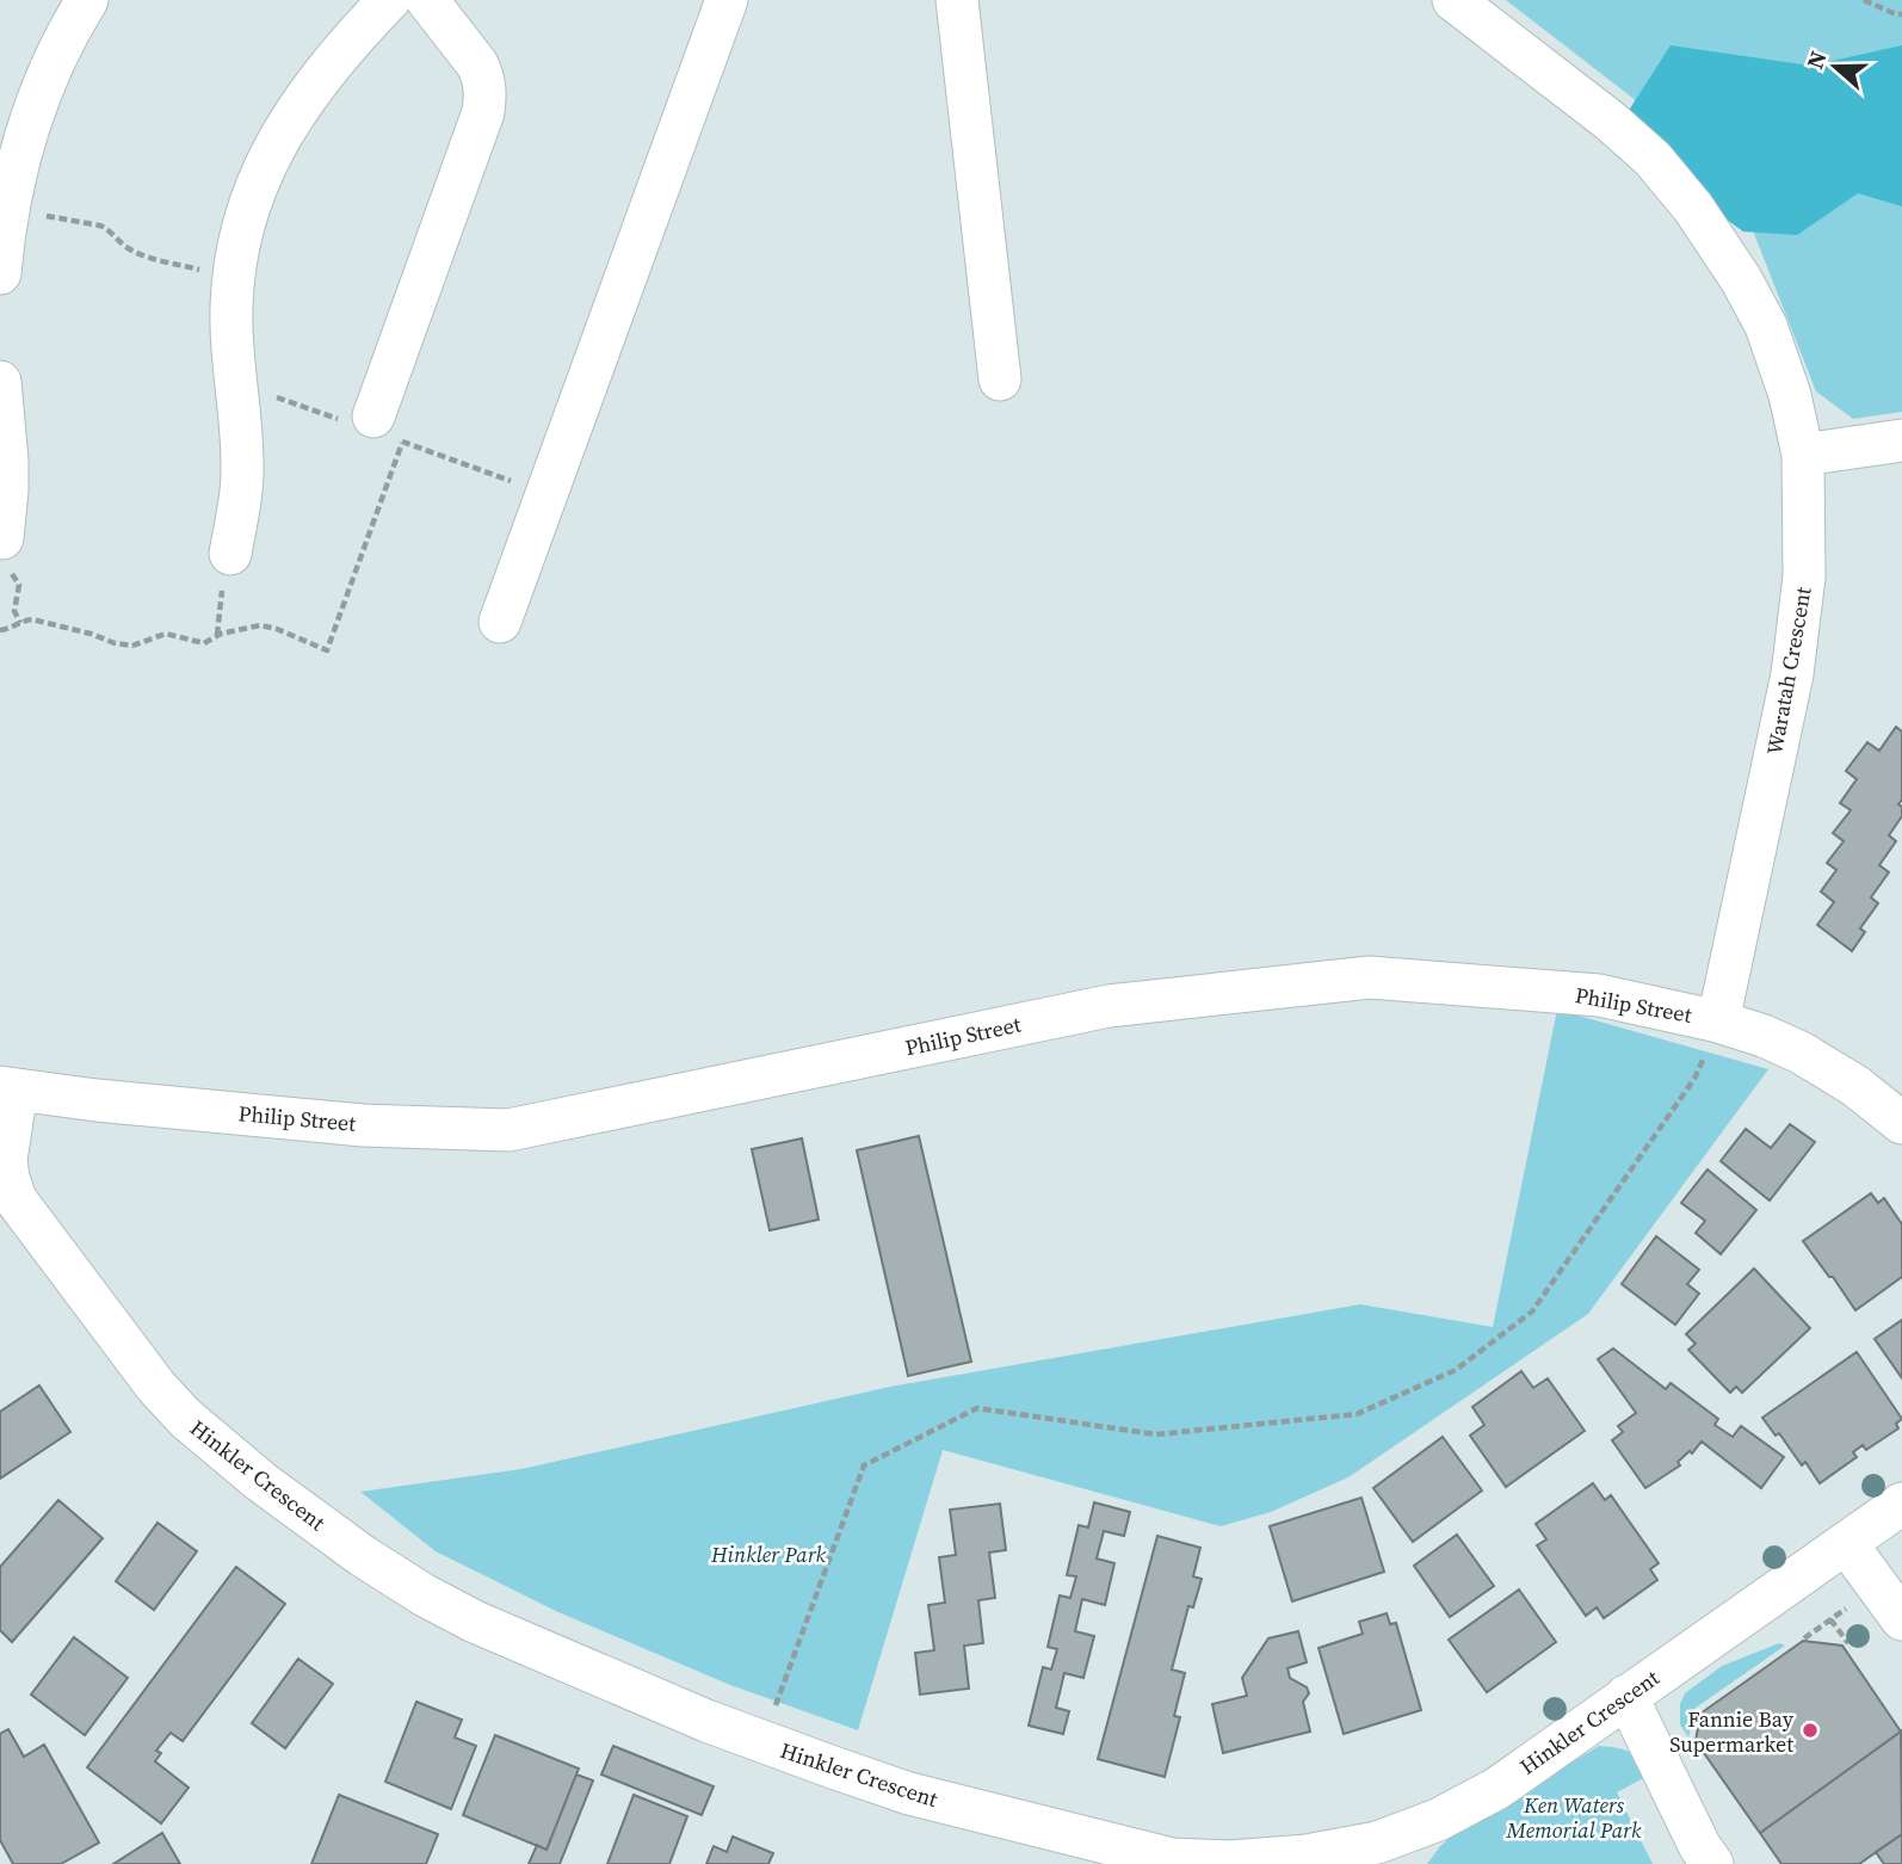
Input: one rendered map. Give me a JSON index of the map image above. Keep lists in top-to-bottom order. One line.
{"streets":{"street":["Waratah Crescent","Philip Street","Hinkler Crescent"]},"crossings":[["Waratah Crescent","Philip Street"],["Philip Street","Hinkler Crescent"]],"parks":["Hinkler Park","Ken Waters Memorial Park"],"places":["Fannie Bay Supermarket"],"north":"left"}
